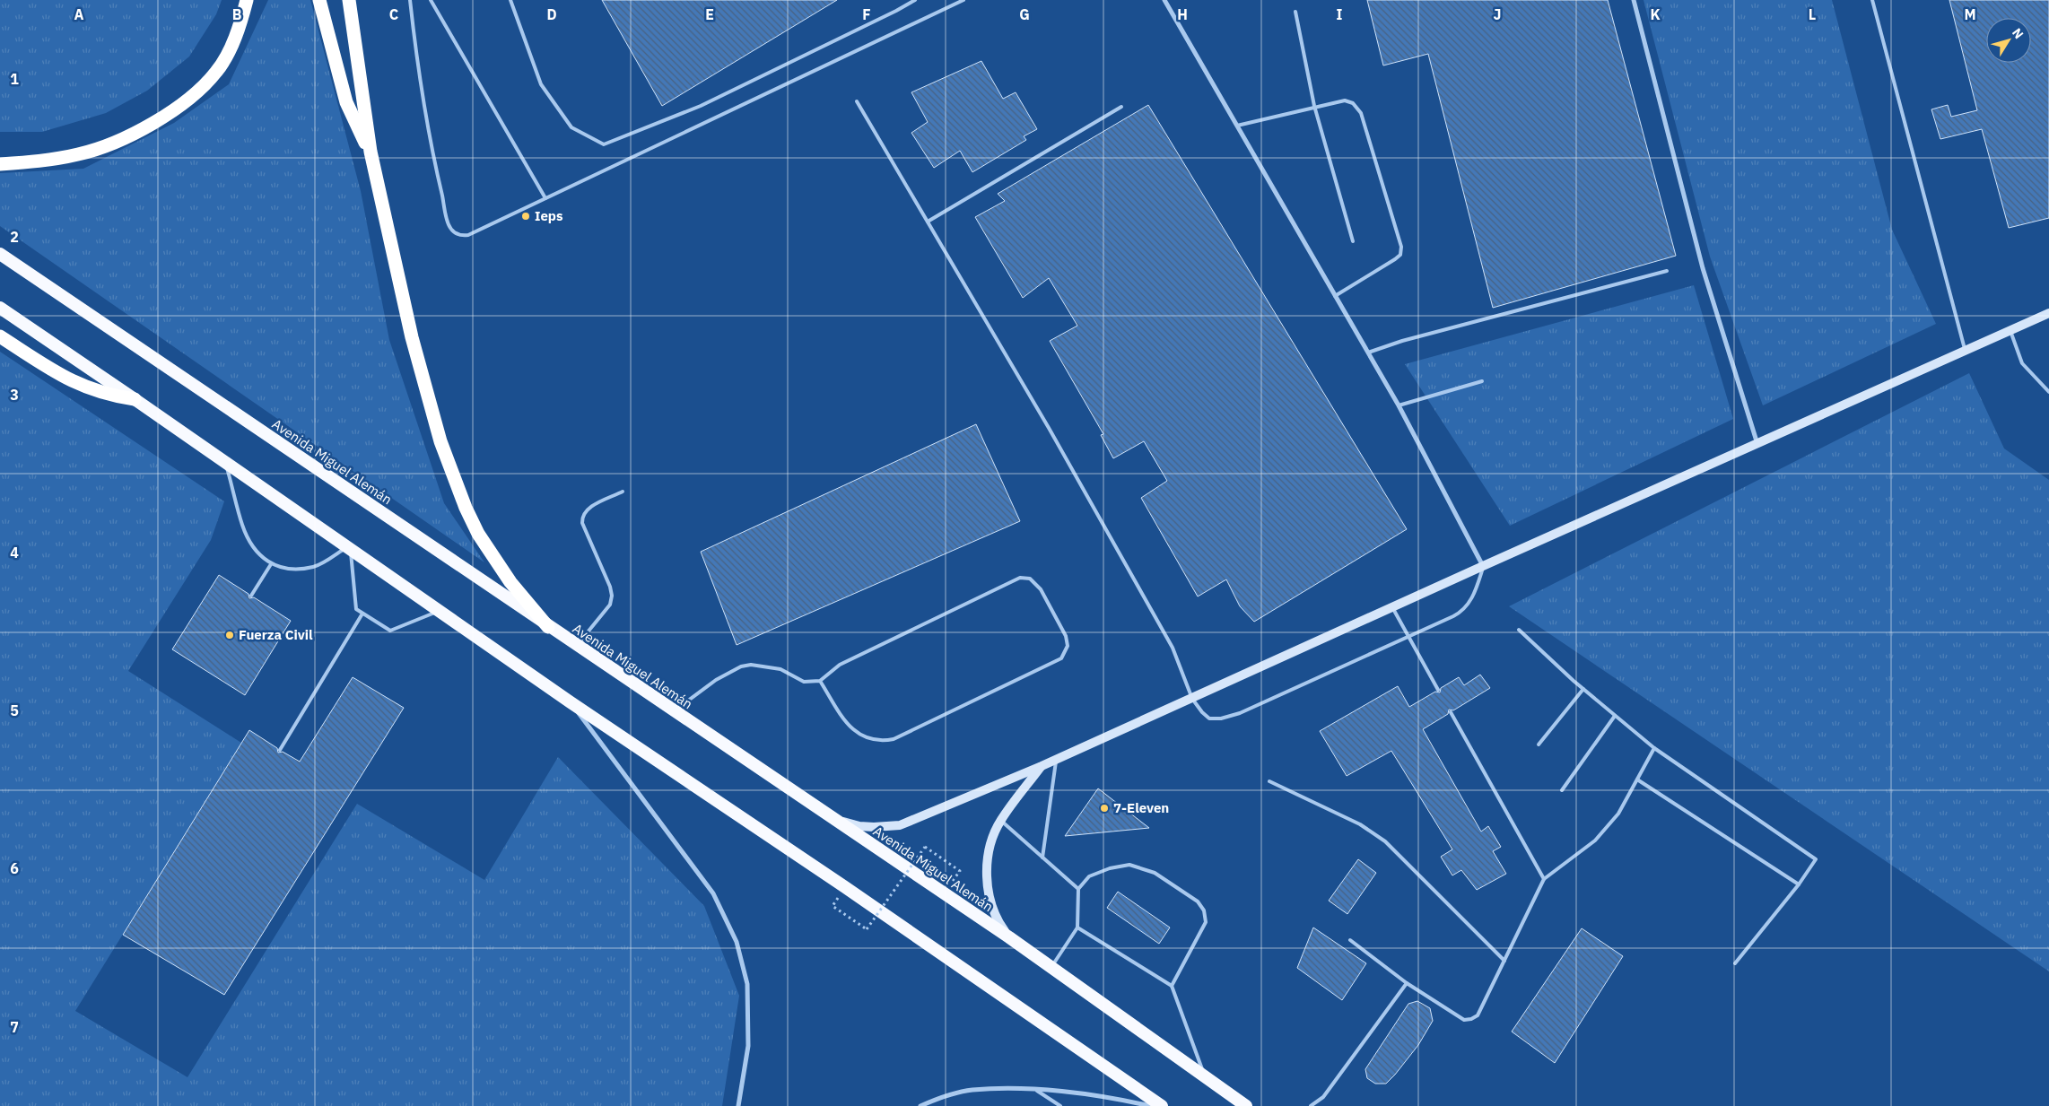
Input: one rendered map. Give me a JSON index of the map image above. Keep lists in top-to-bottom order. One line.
{"streets":{"highway":["Avenida Miguel Alemán"]},"places":["Ieps","Fuerza Civil","7-Eleven"],"north":"top right","grid":{"columns":["A","B","C","D","E","F","G","H","I","J","K","L","M"],"rows":["1","2","3","4","5","6","7"]}}
